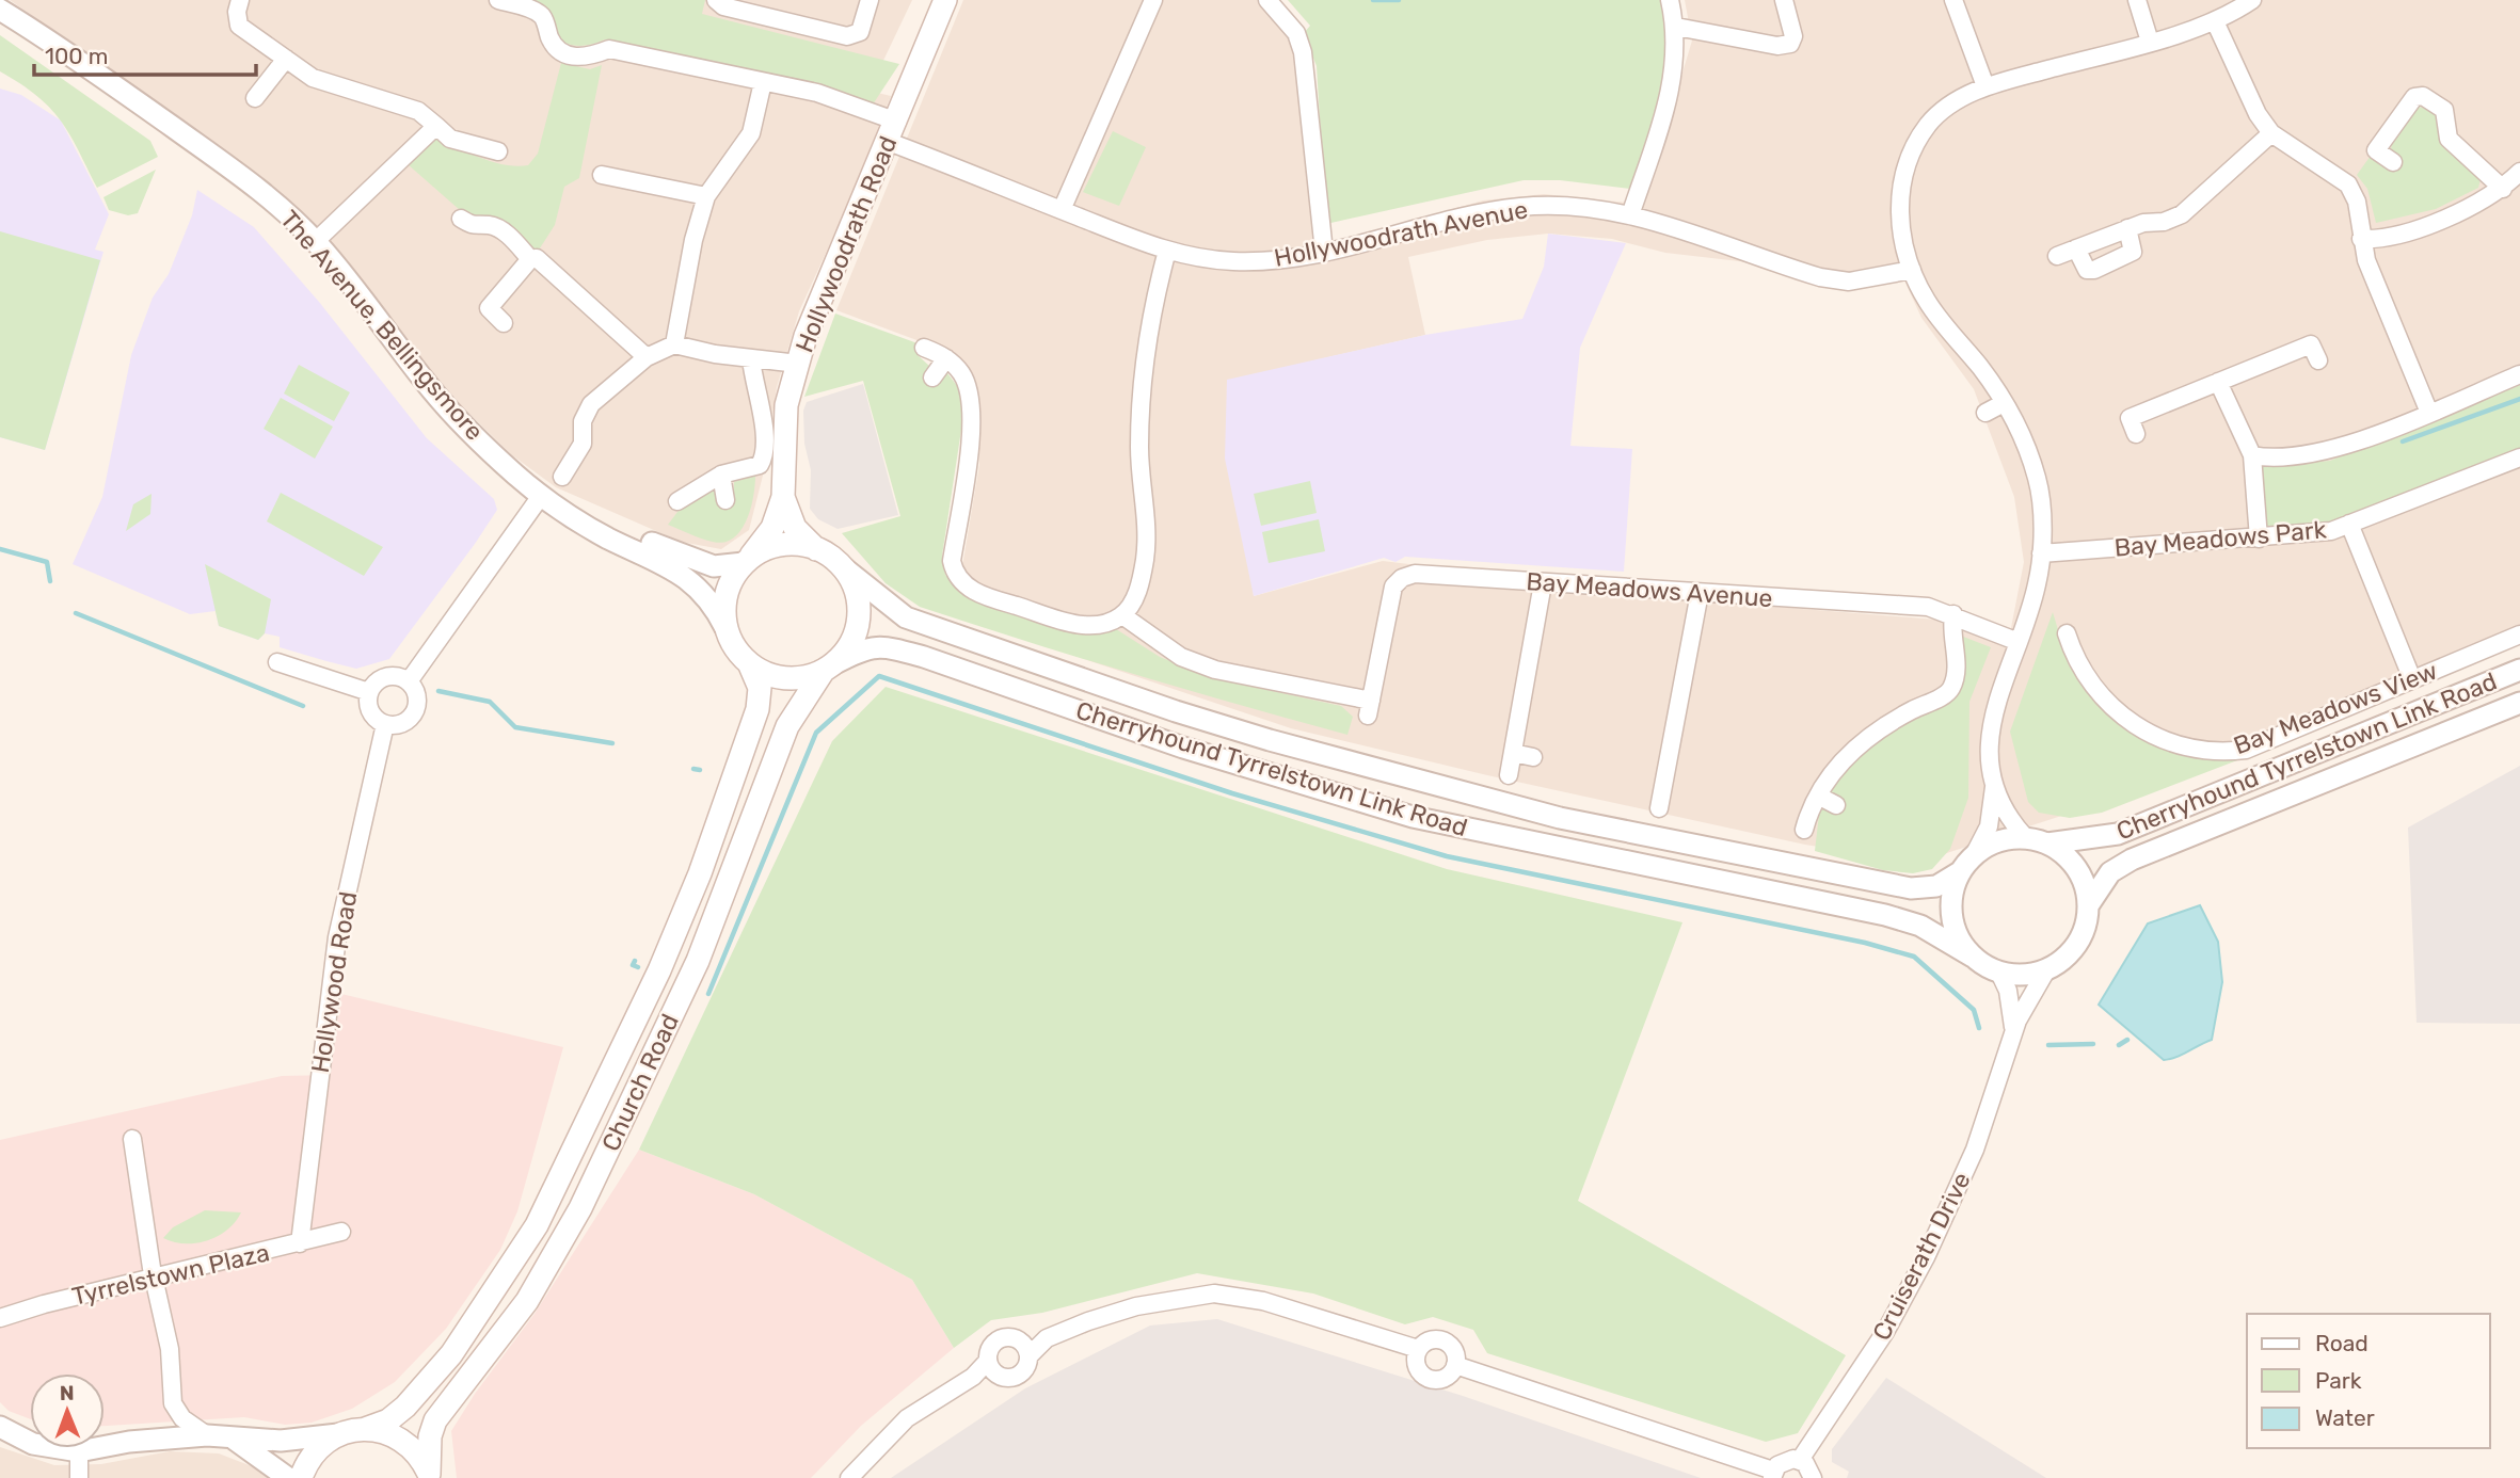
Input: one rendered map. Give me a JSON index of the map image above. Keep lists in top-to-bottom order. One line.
{"streets":{"main road":["Hollywoodrath Road","Church Road"],"street":["Hollywoodrath Avenue","The Avenue, Bellingsmore","Bay Meadows Park","Bay Meadows Avenue","Bay Meadows View","Cherryhound Tyrrelstown Link Road","Hollywood Road","Cruiserath Drive","Tyrrelstown Plaza"]},"crossings":[["Hollywoodrath Avenue","Hollywoodrath Road"],["Hollywoodrath Road","The Avenue, Bellingsmore"],["Hollywoodrath Road","Cherryhound Tyrrelstown Link Road"],["Hollywoodrath Road","Church Road"],["The Avenue, Bellingsmore","Cherryhound Tyrrelstown Link Road"],["The Avenue, Bellingsmore","Church Road"],["Cherryhound Tyrrelstown Link Road","Church Road"],["Cherryhound Tyrrelstown Link Road","Cruiserath Drive"],["Hollywood Road","Tyrrelstown Plaza"]],"legend":["Road","Park","Water"],"scale_bar":"100 m","north":"top"}
